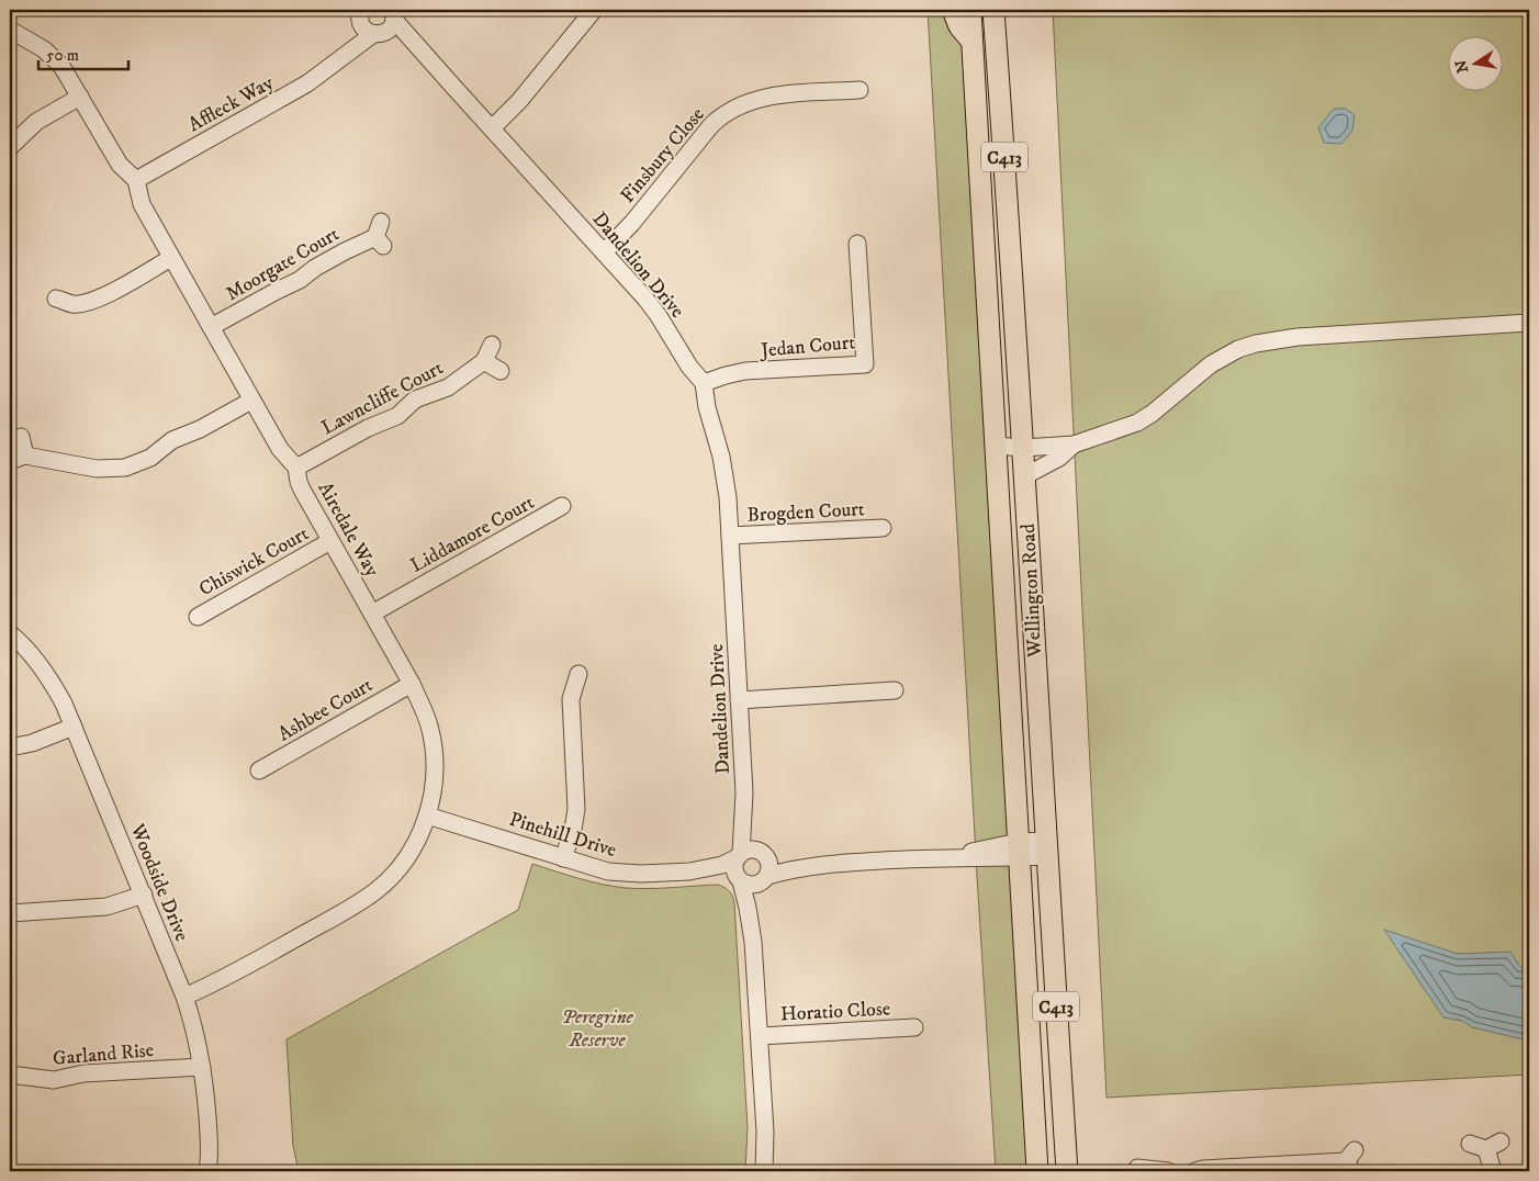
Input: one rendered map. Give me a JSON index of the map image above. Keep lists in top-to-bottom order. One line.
{"streets":{"main road":["C413","Wellington Road"],"street":["Affleck Way","Finsbury Close","Moorgate Court","Dandelion Drive","Jedan Court","Lawncliffe Court","Brogden Court","Airedale Way","Liddamore Court","Chiswick Court","Ashbee Court","Pinehill Drive","Woodside Drive","Horatio Close","Garland Rise"]},"crossings":[["Affleck Way","Dandelion Drive"],["Affleck Way","Airedale Way"],["Finsbury Close","Dandelion Drive"],["Moorgate Court","Airedale Way"],["Dandelion Drive","Jedan Court"],["Dandelion Drive","Brogden Court"],["Dandelion Drive","Pinehill Drive"],["Lawncliffe Court","Airedale Way"],["Airedale Way","Liddamore Court"],["Airedale Way","Chiswick Court"],["Airedale Way","Ashbee Court"],["Airedale Way","Pinehill Drive"],["Airedale Way","Woodside Drive"],["Woodside Drive","Garland Rise"]],"parks":["Peregrine Reserve"],"scale_bar":"50 m","north":"left"}
